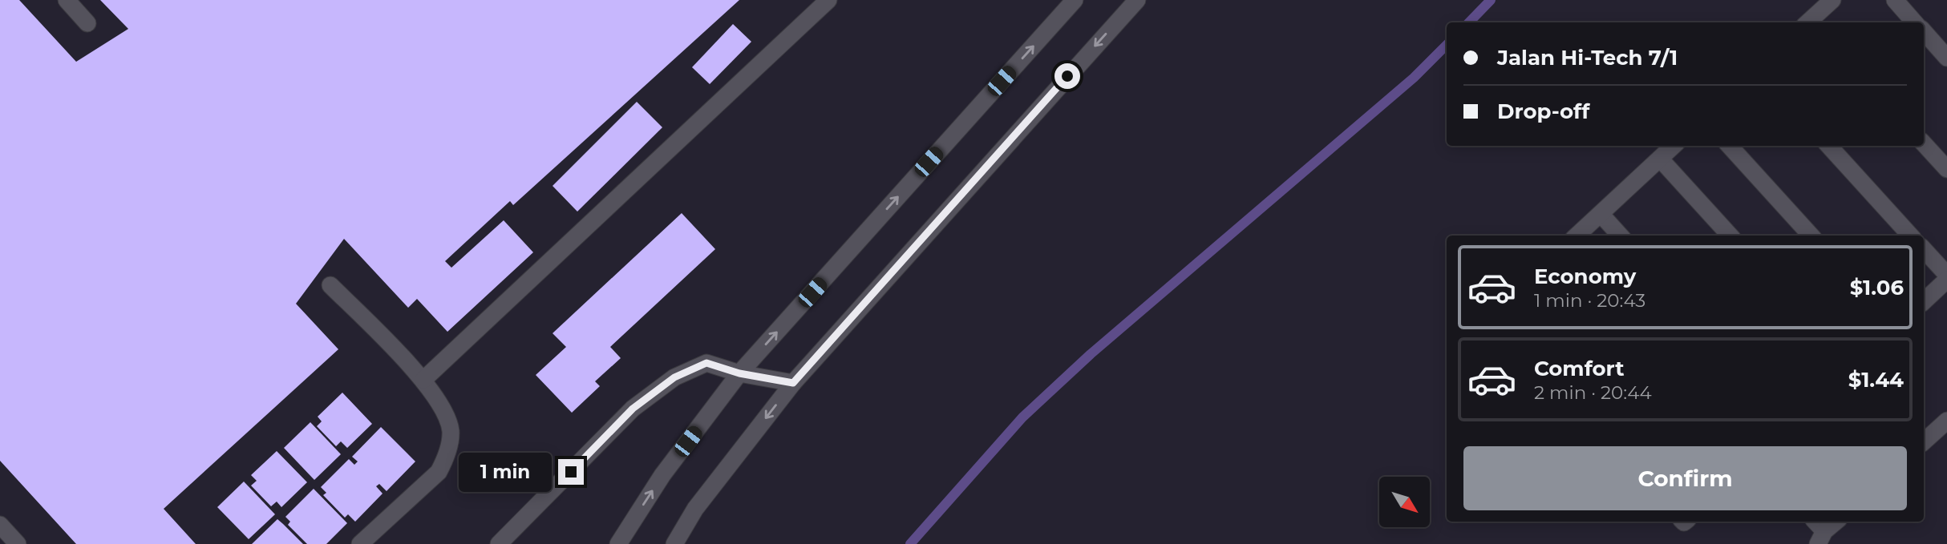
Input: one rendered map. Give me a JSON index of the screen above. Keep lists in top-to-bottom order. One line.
{"north":"bottom right","page":{"banner":["Jalan Hi-Tech 7/1","Drop-off"],"list":[{"name":"Economy","note":"1 min · 20:43","value":"$1.06"},{"name":"Comfort","note":"2 min · 20:44","value":"$1.44"}],"buttons":"Confirm","bubble":"1 min"}}
